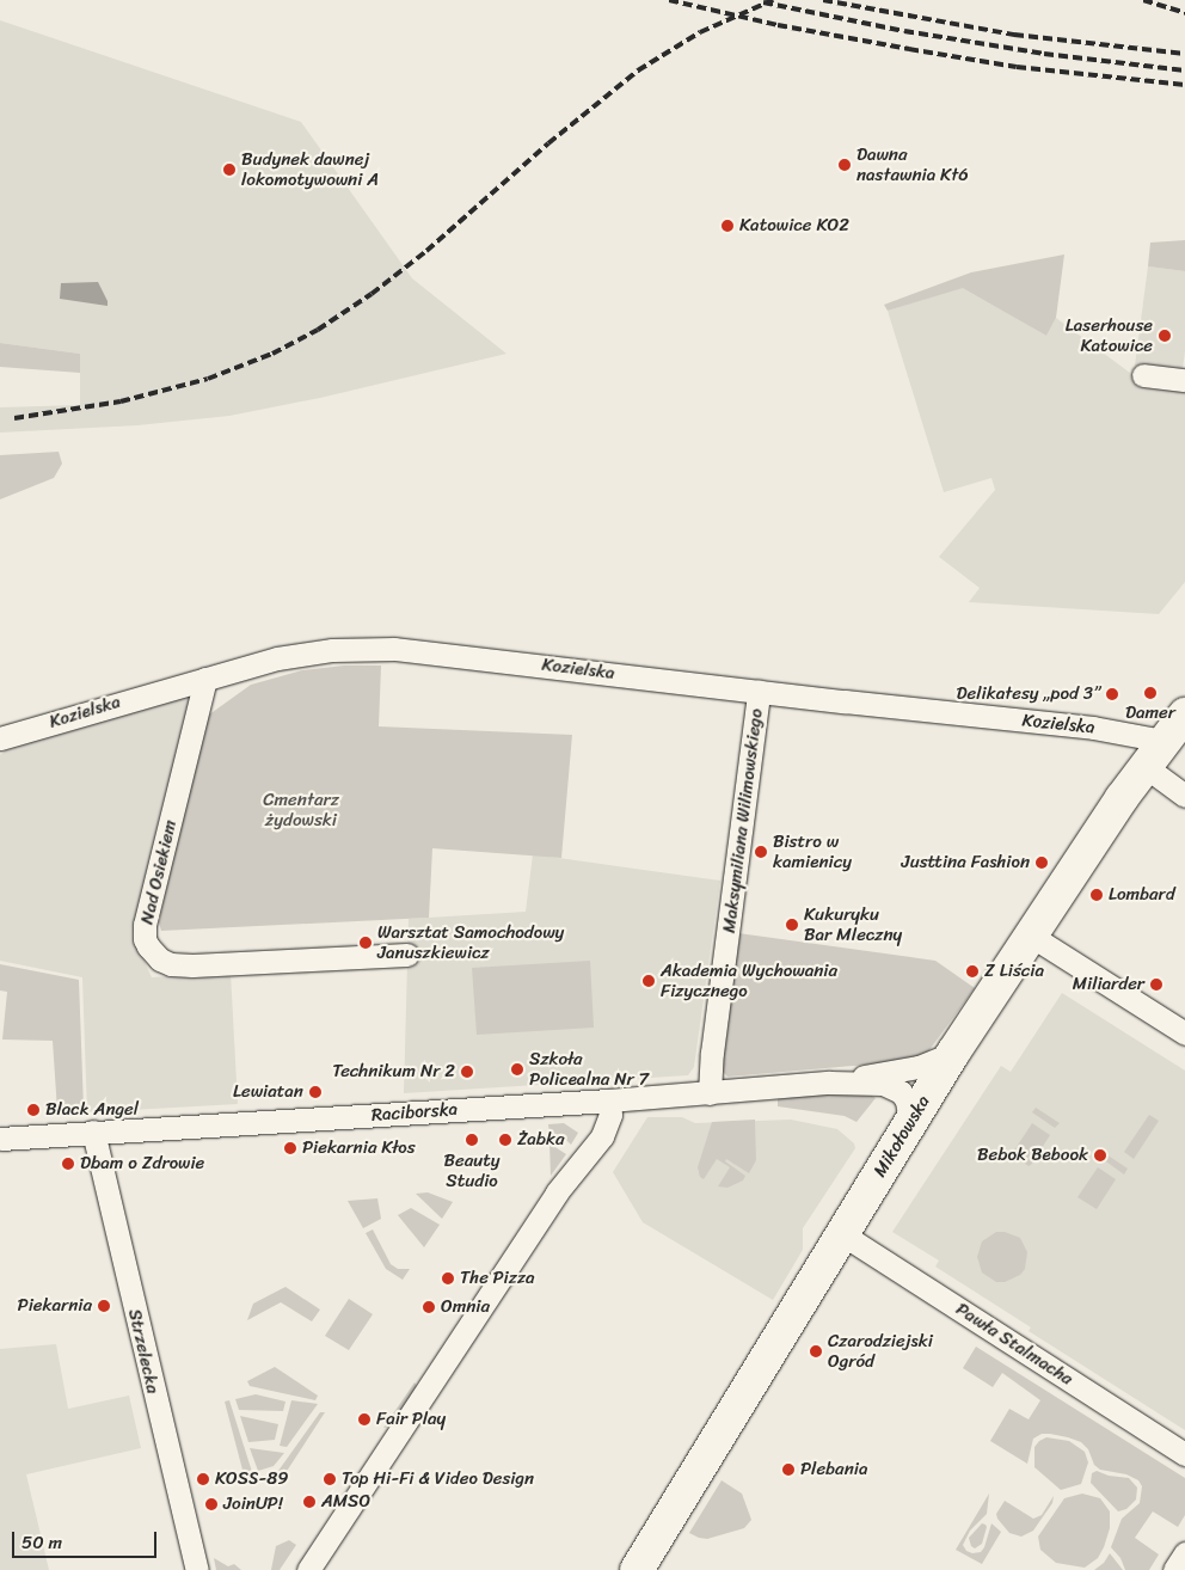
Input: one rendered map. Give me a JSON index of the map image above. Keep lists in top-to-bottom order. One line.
{"streets":{"main road":["Mikołowska"],"street":["Kozielska","Maksymiliana Wilimowskiego","Nad Osiekiem","Raciborska","Pawła Stalmacha","Strzelecka"]},"crossings":[["Kozielska","Maksymiliana Wilimowskiego"],["Kozielska","Nad Osiekiem"],["Kozielska","Mikołowska"],["Maksymiliana Wilimowskiego","Raciborska"],["Raciborska","Mikołowska"],["Raciborska","Strzelecka"],["Mikołowska","Pawła Stalmacha"]],"parks":["Cmentarz żydowski"],"places":["Dawna nastawnia Kt6","Budynek dawnej lokomotywowni A","Katowice KO2","Laserhouse Katowice","Damer","Delikatesy „pod 3”","Bistro w kamienicy","Justtina Fashion","Lombard","Kukuryku Bar Mleczny","Warsztat Samochodowy Januszkiewicz","Z Liścia","Akademia Wychowania Fizycznego","Miliarder","Szkoła Policealna Nr 7","Technikum Nr 2","Lewiatan","Black Angel","Beauty Studio","Żabka","Piekarnia Kłos","Bebok Bebook","Dbam o Zdrowie","The Pizza","Piekarnia","Omnia","Czarodziejski Ogród","Fair Play","Plebania","KOSS-89","Top Hi-Fi & Video Design","AMSO","JoinUP!"],"scale_bar":"50 m"}
